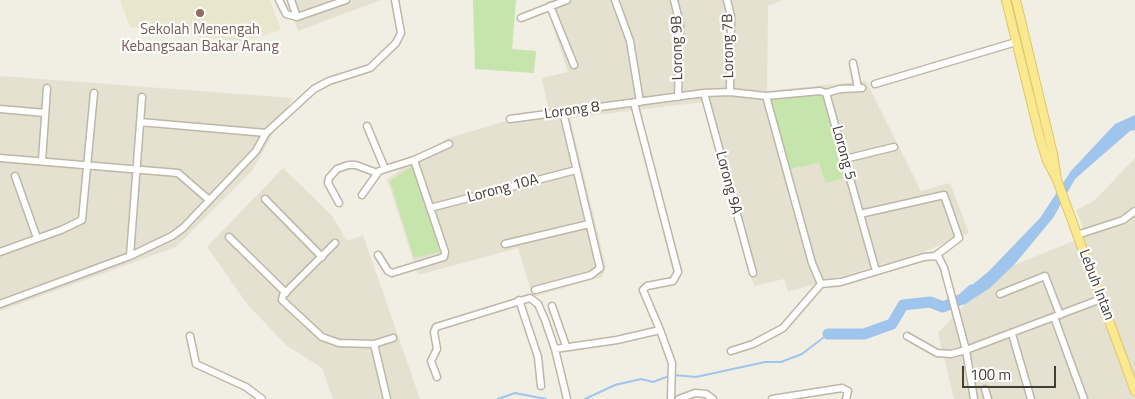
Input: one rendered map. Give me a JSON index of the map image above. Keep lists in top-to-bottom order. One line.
{"streets":{"main road":["Lebuh Intan"],"street":["Lorong 7B","Lorong 9B","Lorong 8","Lorong 5","Lorong 9A","Lorong 10A"]},"crossings":[["Lorong 7B","Lorong 8"],["Lorong 9B","Lorong 8"],["Lorong 8","Lorong 9A"]],"places":["Sekolah Menengah Kebangsaan Bakar Arang"],"scale_bar":"100 m"}
